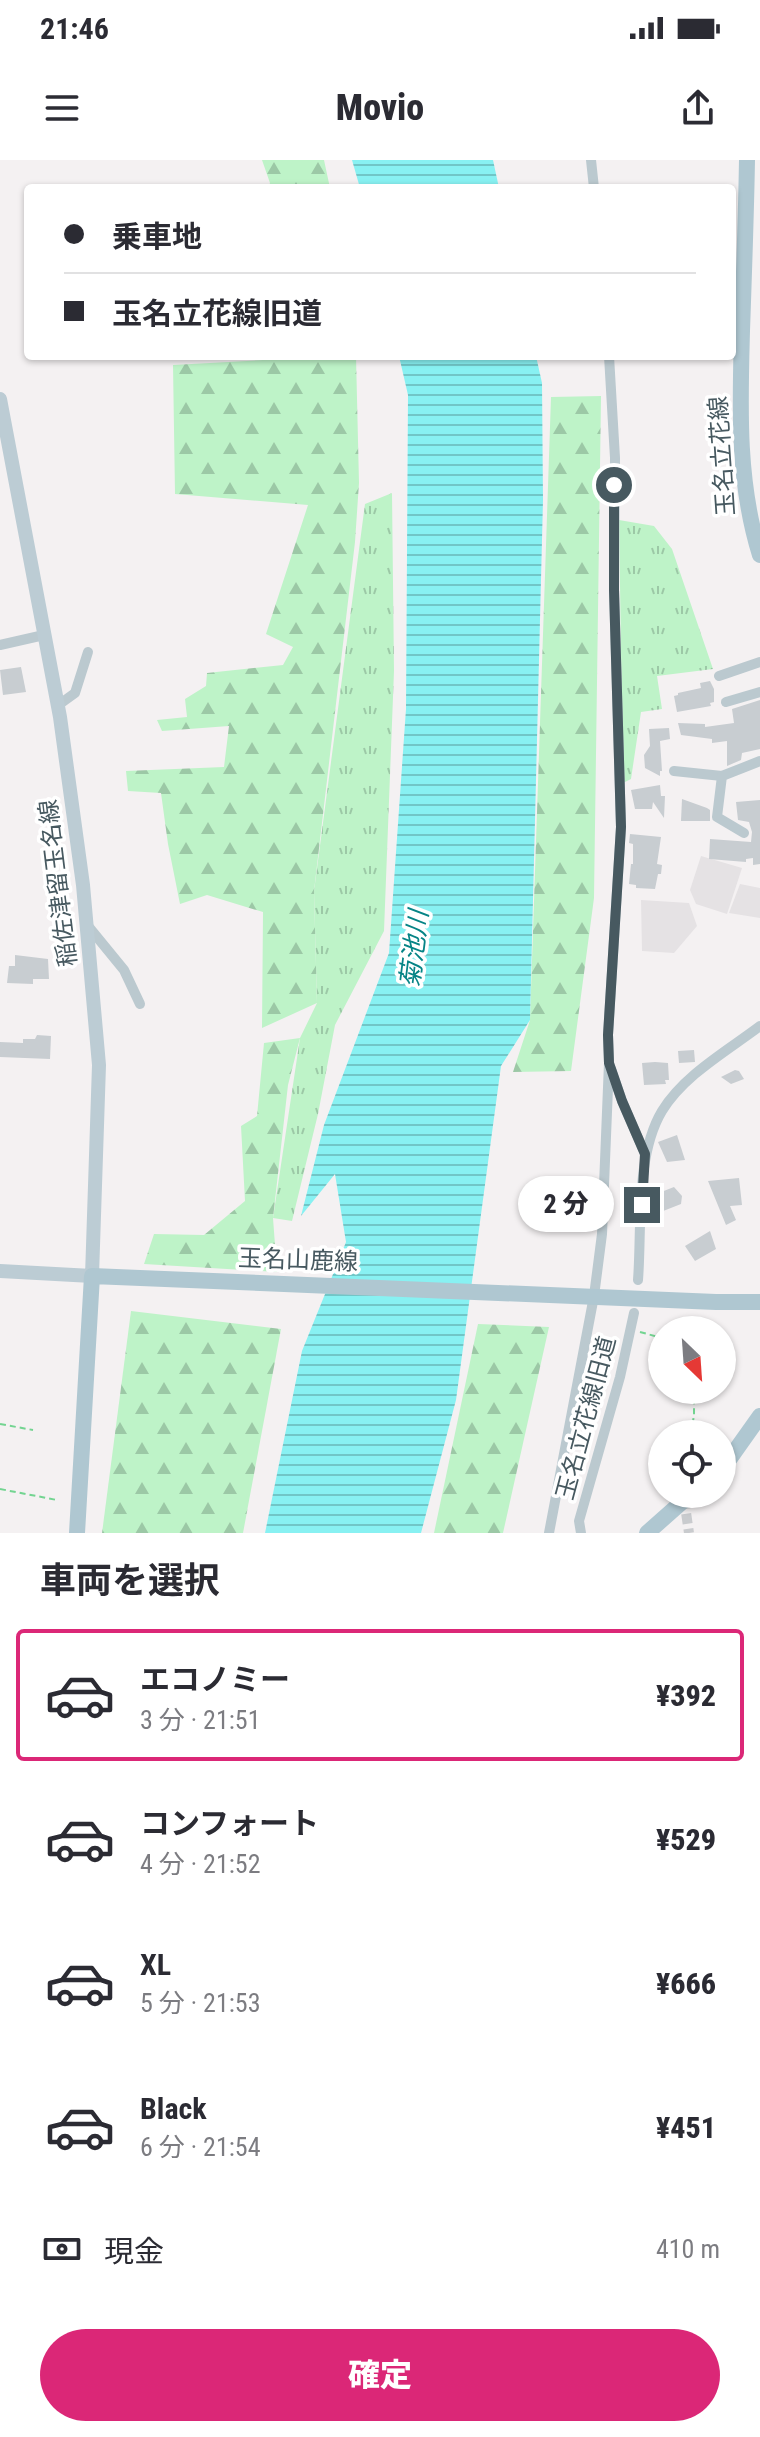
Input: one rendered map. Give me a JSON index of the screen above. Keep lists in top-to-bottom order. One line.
{"streets":{"main road":["玉名立花線","稲佐津留玉名線","玉名山鹿線"],"street":["玉名立花線旧道"]},"crossings":[["稲佐津留玉名線","玉名山鹿線"]],"water":["菊池川"],"north":"bottom right","page":{"status":"21:46","header":"Movio","banner":["乗車地","玉名立花線旧道"],"bubble":"2 分","heading":"車両を選択","list":[{"name":"エコノミー","note":"3 分 · 21:51","value":"¥392"},{"name":"コンフォート","note":"4 分 · 21:52","value":"¥529"},{"name":"XL","note":"5 分 · 21:53","value":"¥666"},{"name":"Black","note":"6 分 · 21:54","value":"¥451"}],"pay":["現金","410 m"],"buttons":"確定"}}
